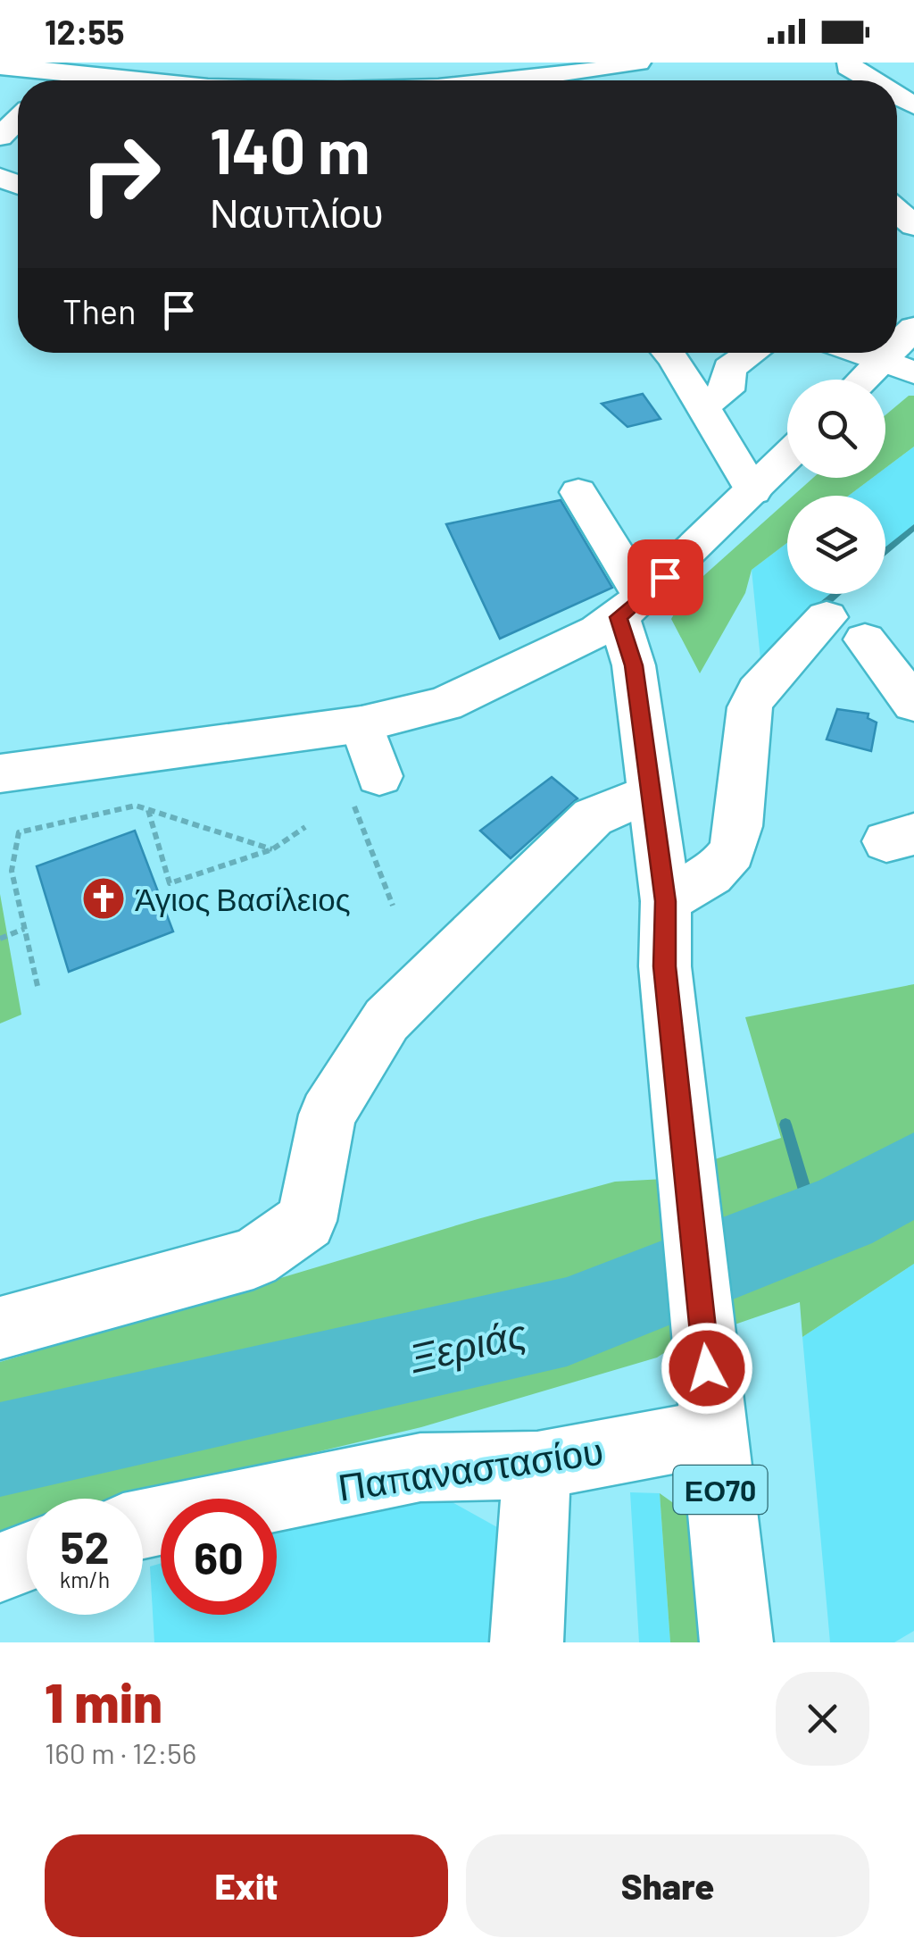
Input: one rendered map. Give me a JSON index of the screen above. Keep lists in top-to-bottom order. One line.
{"streets":{"street":["Παπαναστασίου","ΕΟ70"]},"crossings":[["Παπαναστασίου","ΕΟ70"]],"water":["Ξεριάς"],"places":{"church":["Άγιος Βασίλειος"]},"page":{"status":"12:55","turn":["140 m","Ναυπλίου"],"then":"Then","speed":"52 km/h","limit":"60","heading":["1 min","160 m · 12:56"],"buttons":["Exit","Share"]}}
